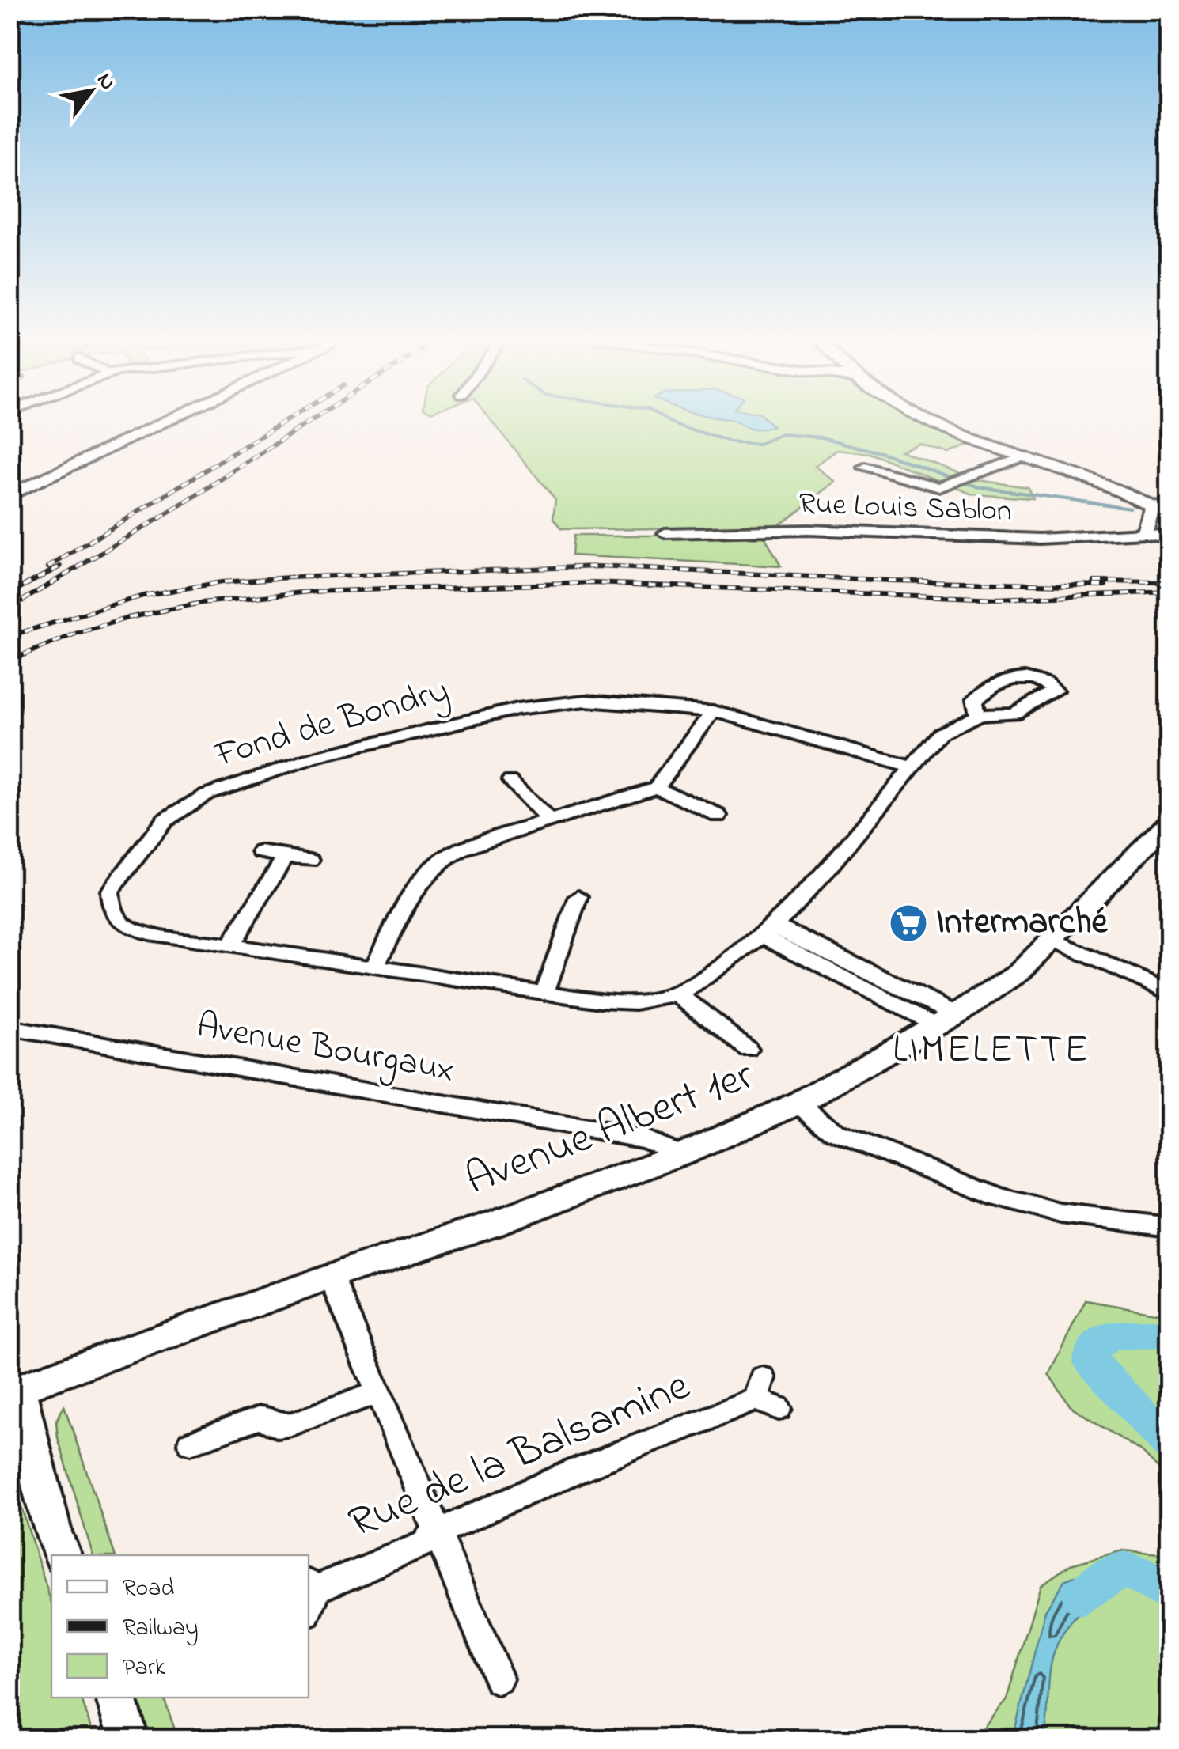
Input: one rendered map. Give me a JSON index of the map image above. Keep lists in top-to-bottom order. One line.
{"streets":{"main road":["Avenue Albert 1er"],"street":["Rue Louis Sablon","Fond de Bondry","Avenue Bourgaux","Rue de la Balsamine"]},"crossings":[["Avenue Bourgaux","Avenue Albert 1er"]],"districts":["LIMELETTE"],"places":{"supermarket":["Intermarché"]},"legend":["Road","Railway","Park"],"north":"top right"}
